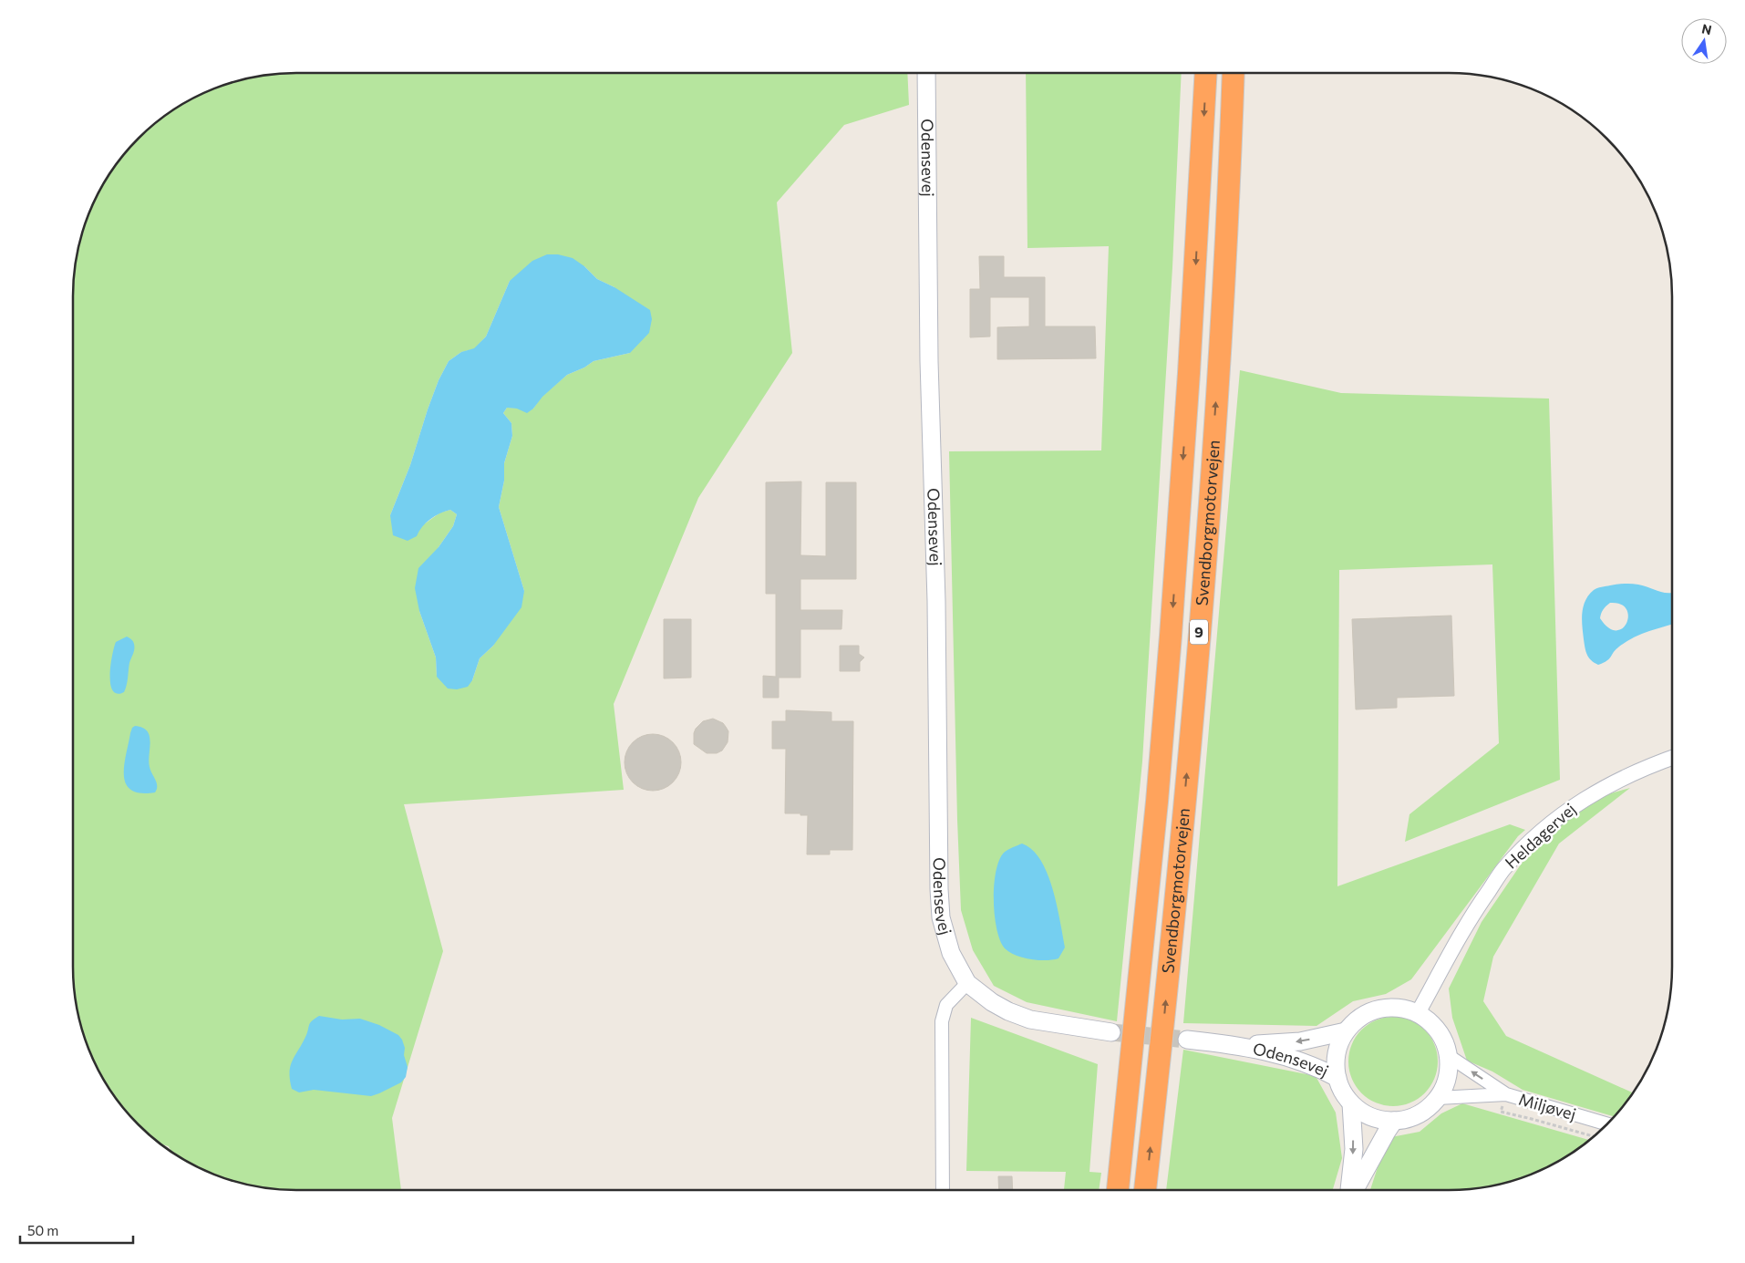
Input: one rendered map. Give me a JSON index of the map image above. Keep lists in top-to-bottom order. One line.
{"streets":{"highway":["Svendborgmotorvejen","9"],"main road":["Odensevej"],"street":["Heldagervej","Miljøvej"]},"crossings":[["Odensevej","Heldagervej"],["Odensevej","Miljøvej"],["Heldagervej","Miljøvej"]],"scale_bar":"50 m","north":"top"}
